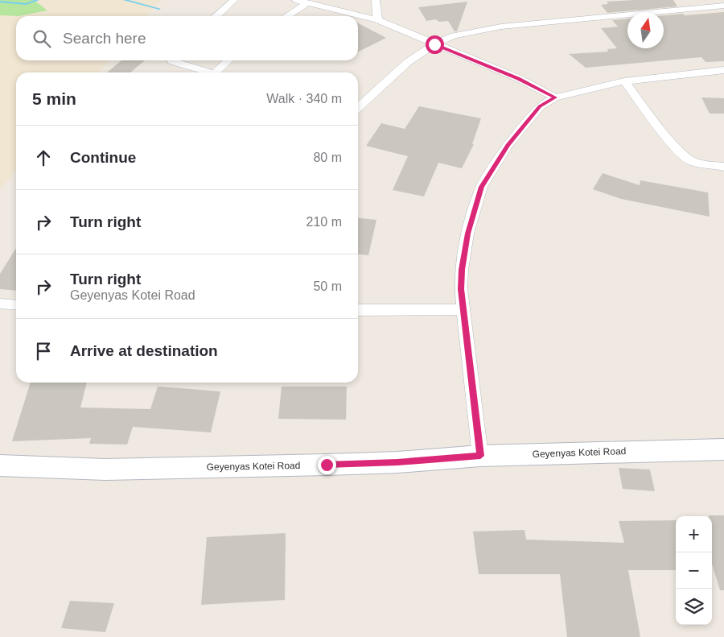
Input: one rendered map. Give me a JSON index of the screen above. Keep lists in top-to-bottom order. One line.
{"streets":{"street":["Geyenyas Kotei Road"]},"north":"top","page":{"search":"Search here","heading":["5 min","Walk · 340 m"],"list":[["Continue","80 m"],["Turn right","210 m"],["Turn right","Geyenyas Kotei Road","50 m"],"Arrive at destination"],"map_buttons":["+","−"]}}
